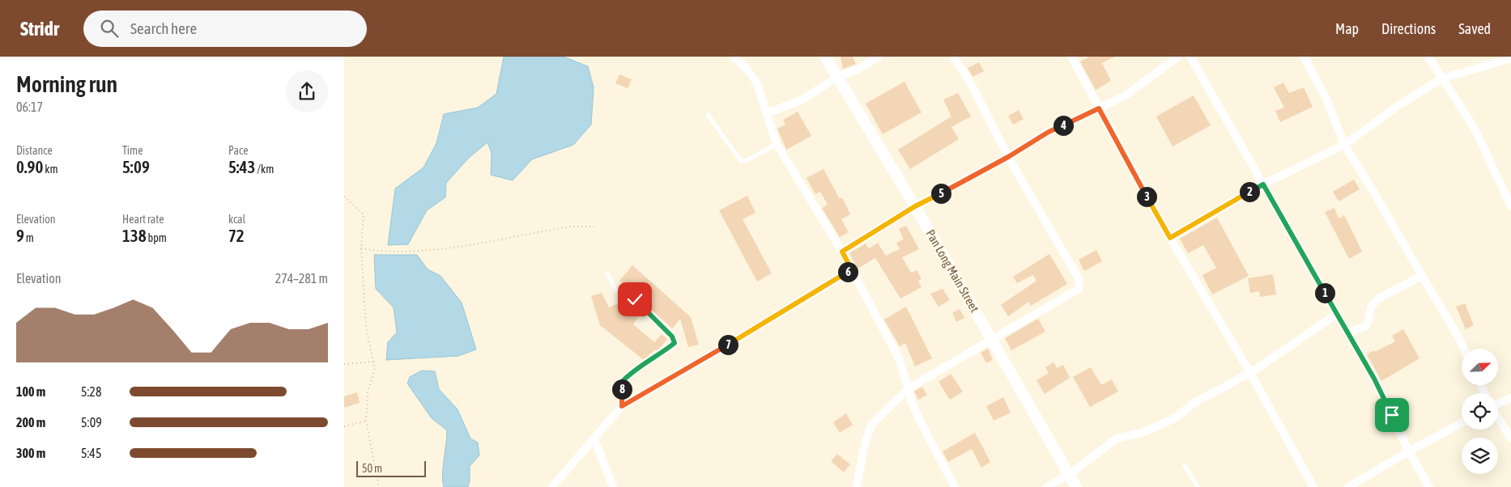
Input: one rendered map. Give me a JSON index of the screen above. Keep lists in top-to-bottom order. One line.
{"streets":{"street":["Pan Long Main Street"]},"scale_bar":"50 m","north":"top right","page":{"header":"Stridr","search":"Search here","nav":["Map","Directions","Saved"],"heading":["Morning run","06:17"],"pins":["4","2","5","3","6","1","7","8"],"stats":[["Distance","0.90 km"],["Time","5:09"],["Pace","5:43 /km"],["Elevation","9 m"],["Heart rate","138 bpm"],["kcal","72"]],"chart":["Elevation","274–281 m"],"list":[{"name":"100 m","note":"5:28"},{"name":"200 m","note":"5:09"},{"name":"300 m","note":"5:45"}],"scale":"50 m"}}
